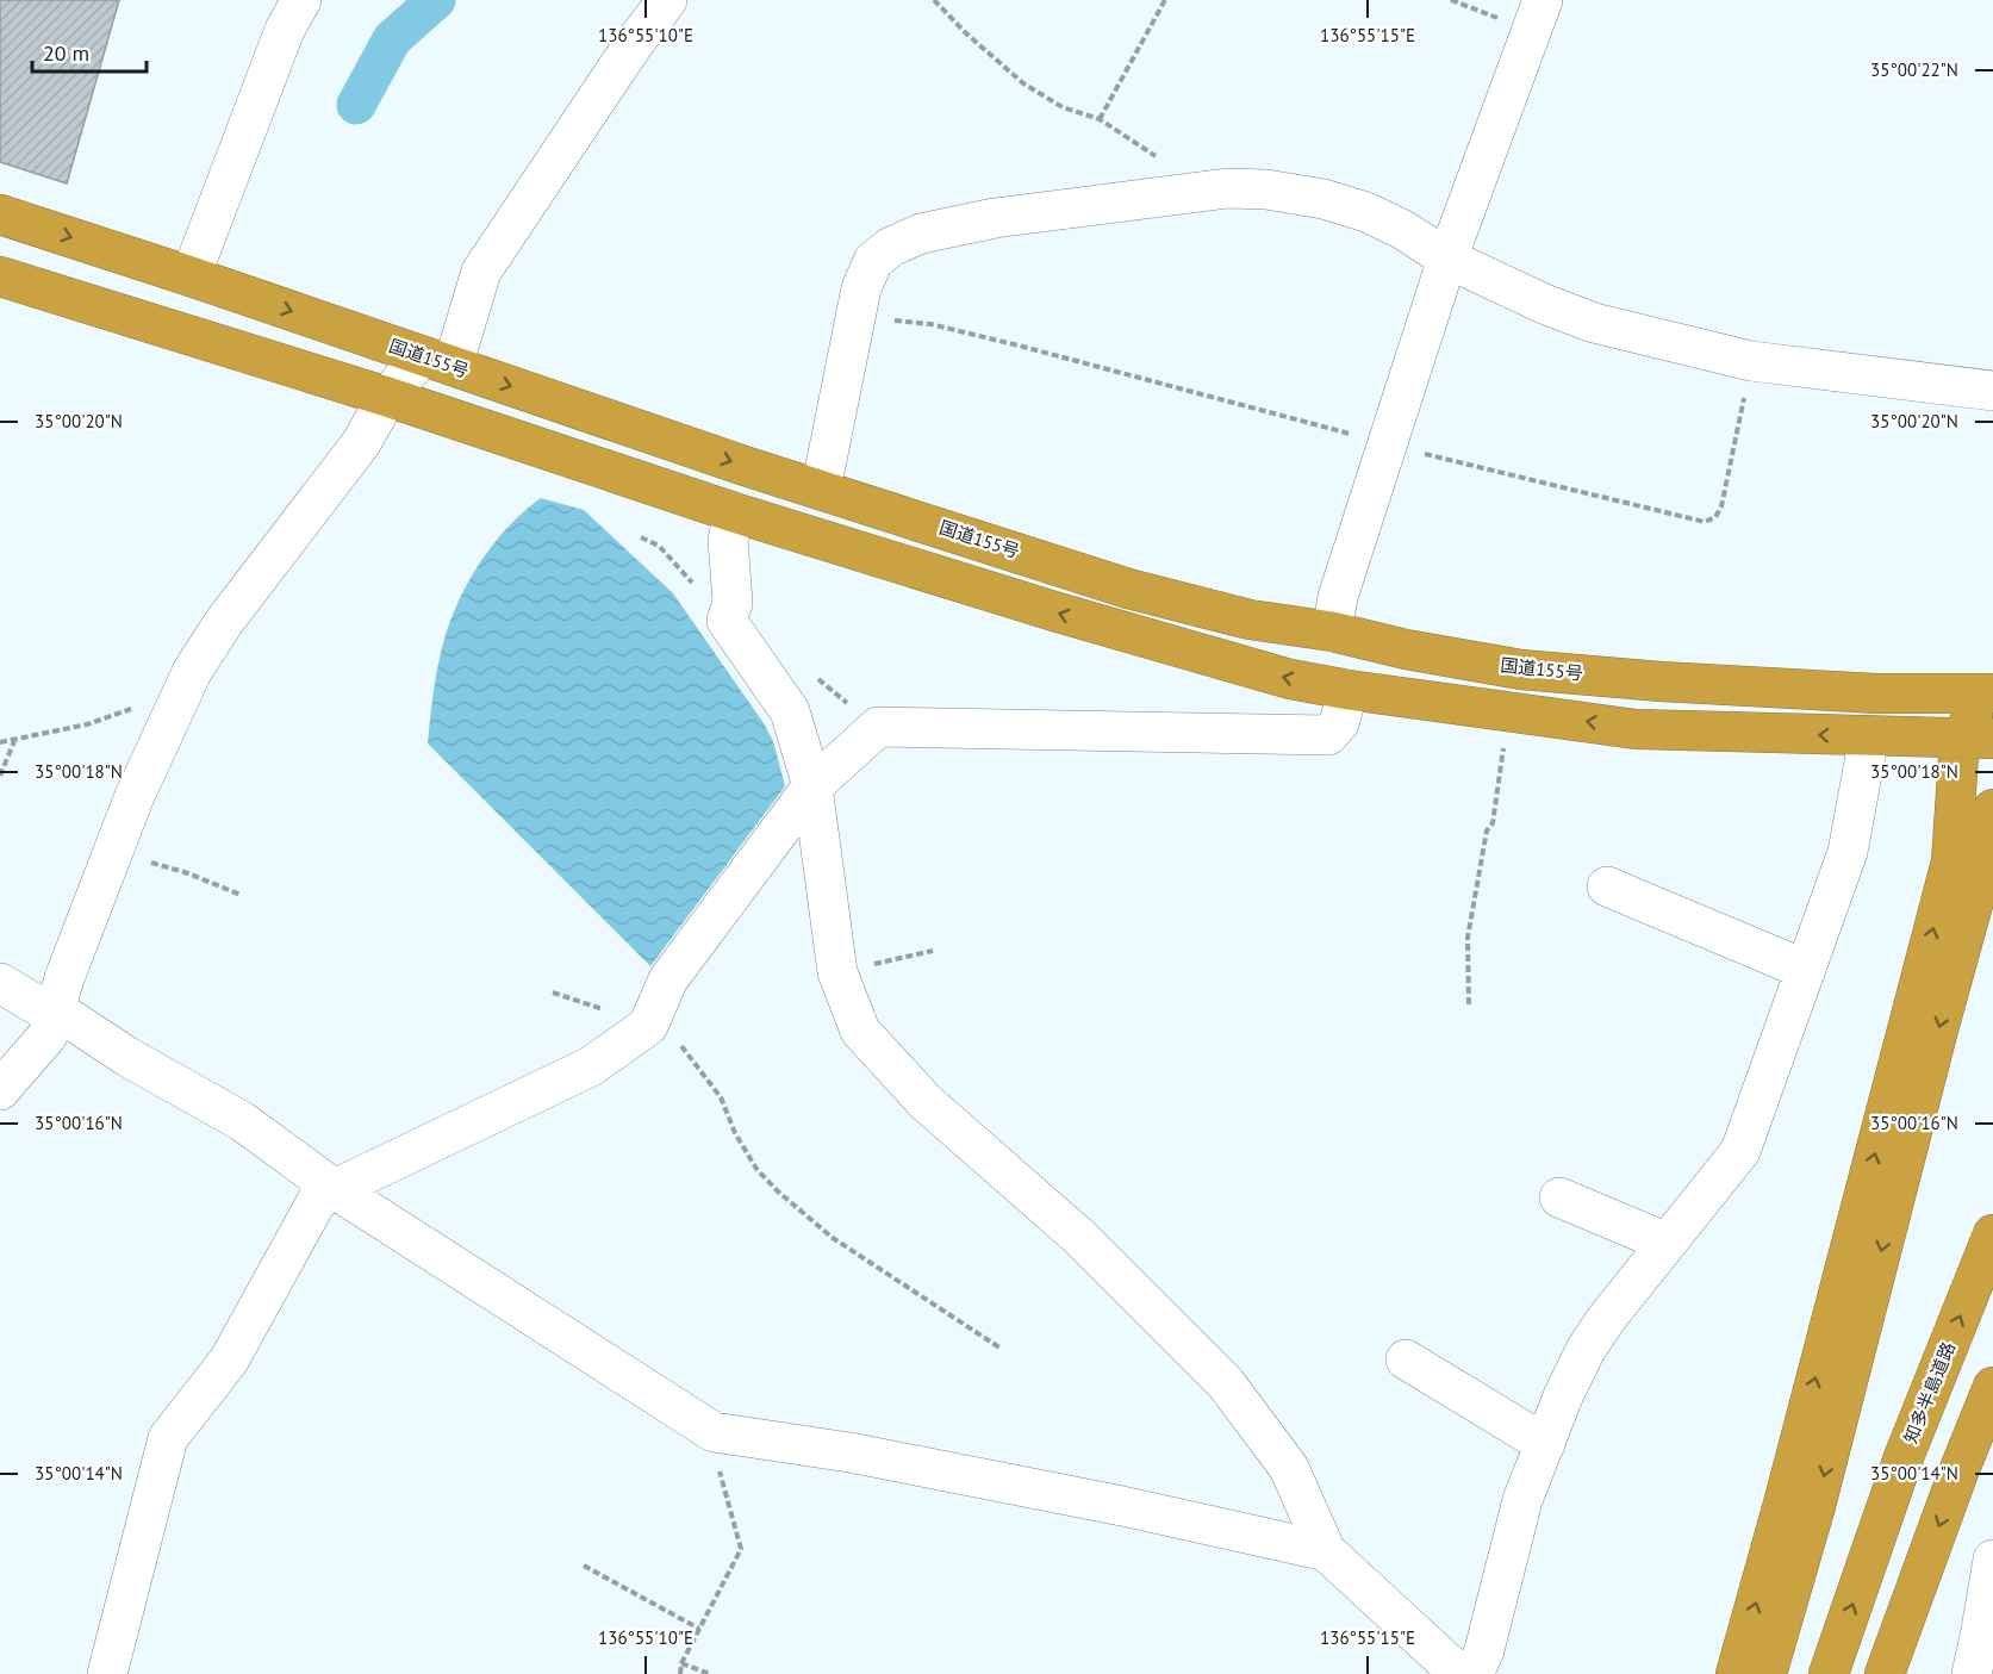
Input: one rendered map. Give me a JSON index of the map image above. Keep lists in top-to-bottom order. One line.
{"streets":{"highway":["国道155号","知多半島道路"]},"scale_bar":"20 m","coordinates":["136°55'10\"E","136°55'15\"E","35°00'22\"N","35°00'20\"N","35°00'18\"N","35°00'16\"N","35°00'14\"N"]}
